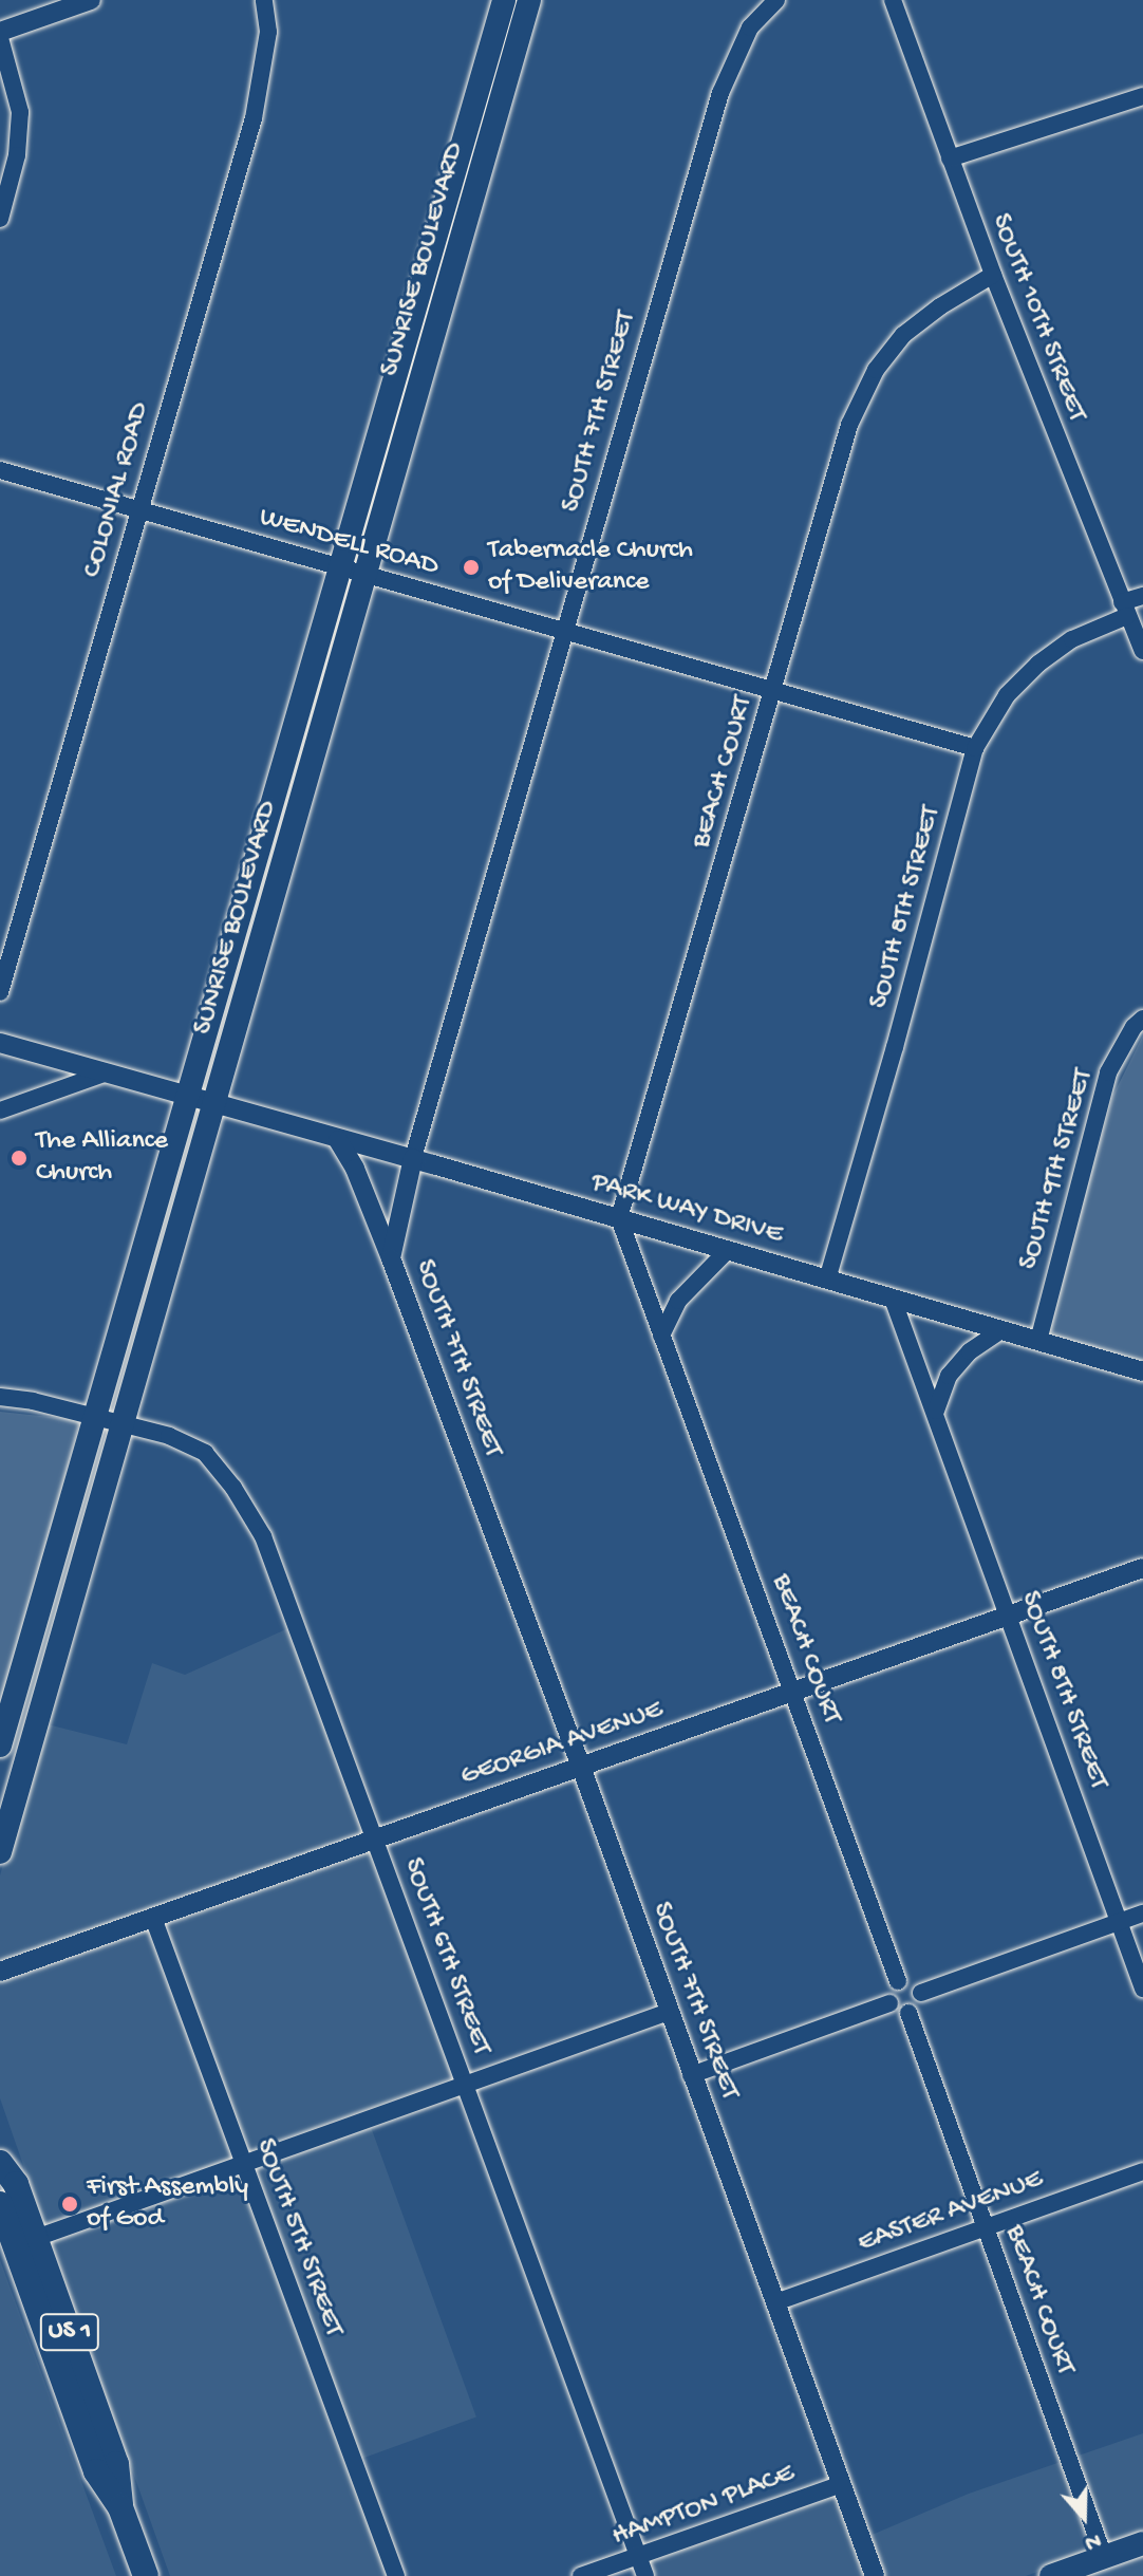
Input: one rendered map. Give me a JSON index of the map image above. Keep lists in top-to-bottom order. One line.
{"streets":{"main road":["SUNRISE BOULEVARD","US 1"],"street":["SOUTH 10TH STREET","SOUTH 7TH STREET","COLONIAL ROAD","WENDELL ROAD","BEACH COURT","SOUTH 8TH STREET","SOUTH 9TH STREET","PARK WAY DRIVE","GEORGIA AVENUE","SOUTH 6TH STREET","EASTER AVENUE","SOUTH 5TH STREET","HAMPTON PLACE"]},"crossings":[["SUNRISE BOULEVARD","WENDELL ROAD"],["SUNRISE BOULEVARD","PARK WAY DRIVE"],["SUNRISE BOULEVARD","SOUTH 6TH STREET"],["SOUTH 10TH STREET","BEACH COURT"],["SOUTH 10TH STREET","SOUTH 8TH STREET"],["SOUTH 7TH STREET","WENDELL ROAD"],["SOUTH 7TH STREET","PARK WAY DRIVE"],["SOUTH 7TH STREET","GEORGIA AVENUE"],["SOUTH 7TH STREET","EASTER AVENUE"],["SOUTH 7TH STREET","HAMPTON PLACE"],["COLONIAL ROAD","WENDELL ROAD"],["WENDELL ROAD","BEACH COURT"],["WENDELL ROAD","SOUTH 8TH STREET"],["BEACH COURT","PARK WAY DRIVE"],["BEACH COURT","GEORGIA AVENUE"],["BEACH COURT","EASTER AVENUE"],["SOUTH 8TH STREET","PARK WAY DRIVE"],["SOUTH 8TH STREET","GEORGIA AVENUE"],["SOUTH 9TH STREET","PARK WAY DRIVE"],["GEORGIA AVENUE","SOUTH 6TH STREET"],["GEORGIA AVENUE","SOUTH 5TH STREET"],["SOUTH 6TH STREET","HAMPTON PLACE"]],"places":["Tabernacle Church of Deliverance","The Alliance Church","First Assembly of God"],"north":"bottom"}
